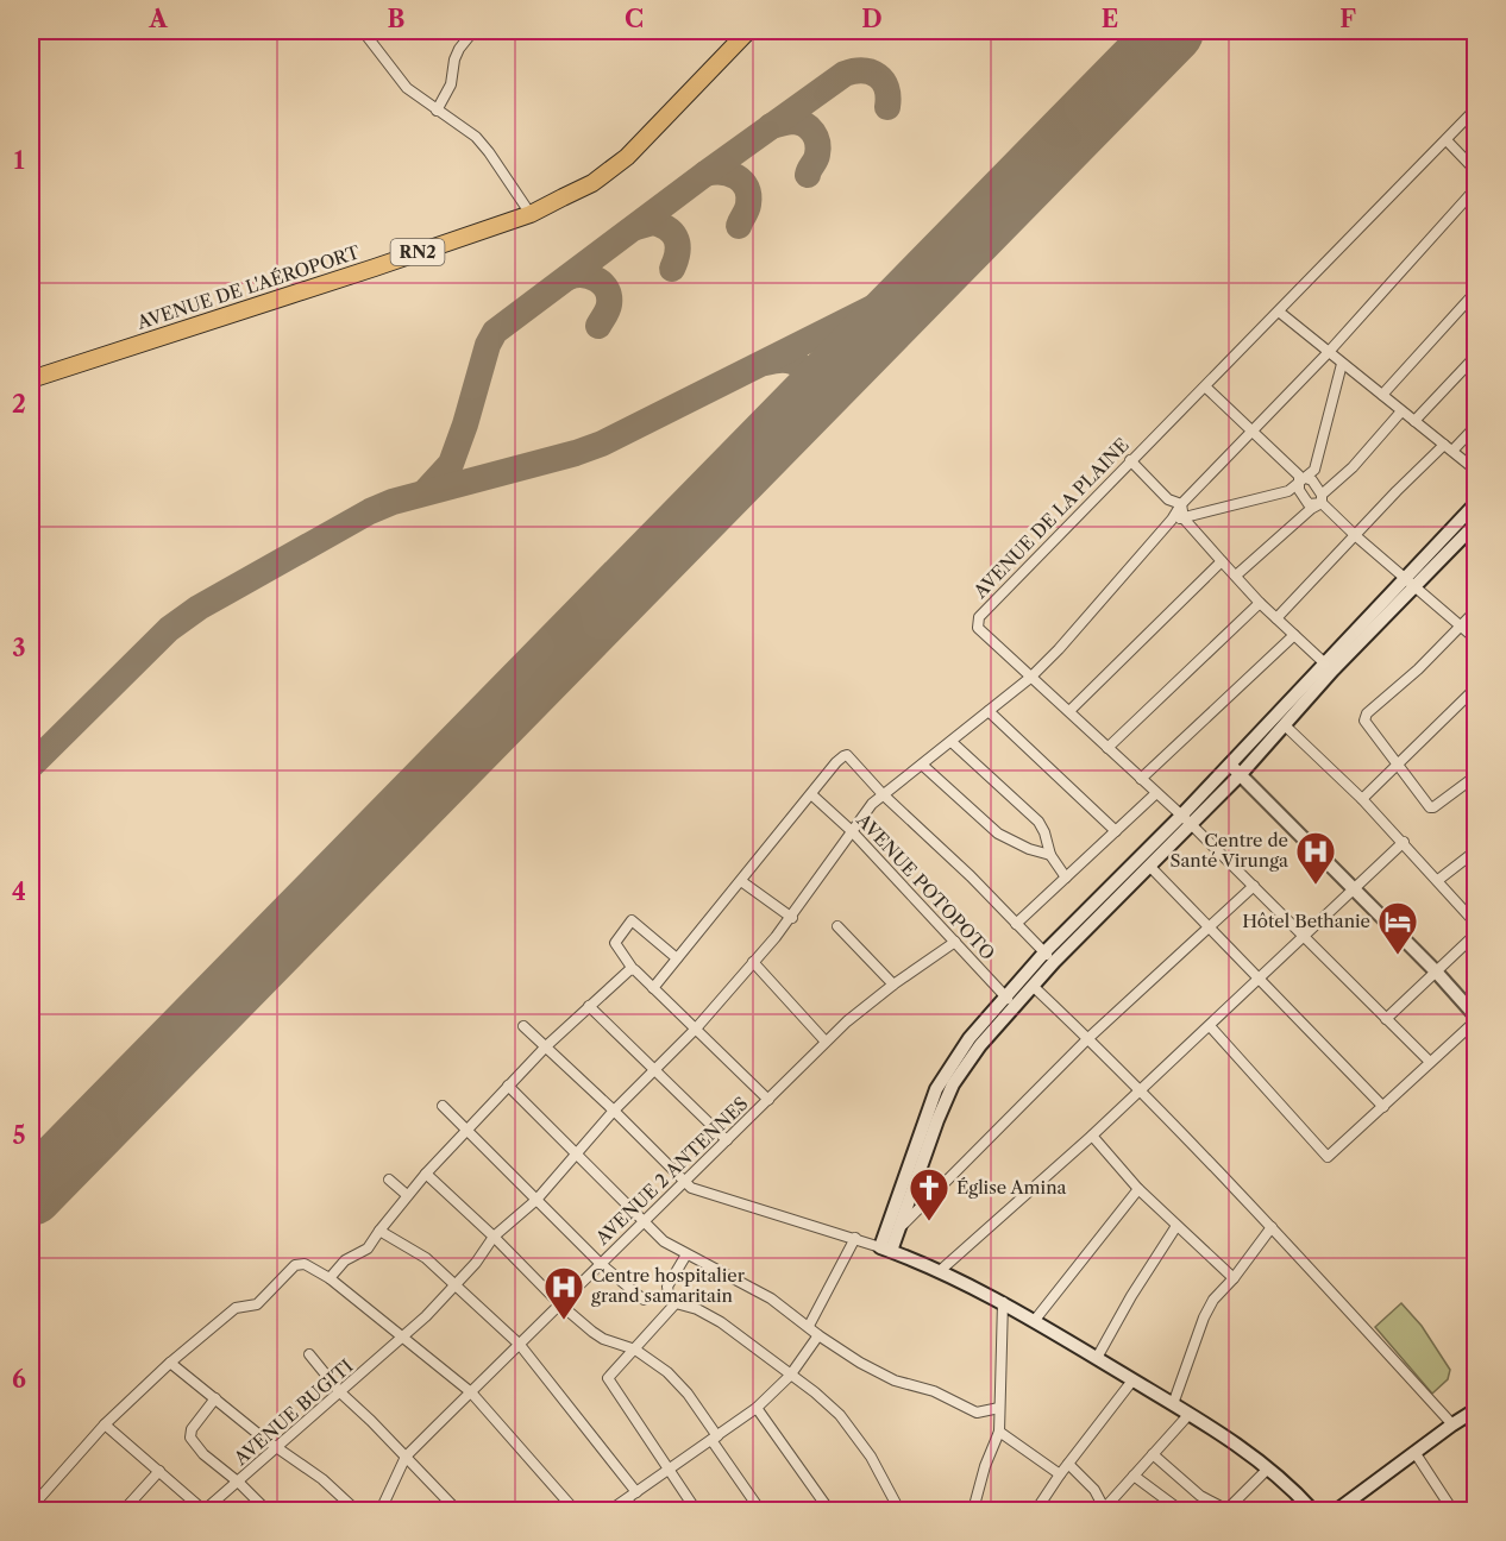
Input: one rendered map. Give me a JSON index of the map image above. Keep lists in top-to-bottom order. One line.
{"streets":{"highway":["RN2","AVENUE DE L'AÉROPORT"],"street":["AVENUE DE LA PLAINE","AVENUE POTOPOTO","AVENUE 2 ANTENNES","AVENUE BUGITI"]},"crossings":[["AVENUE DE LA PLAINE","AVENUE BUGITI"],["AVENUE POTOPOTO","AVENUE 2 ANTENNES"],["AVENUE POTOPOTO","AVENUE BUGITI"]],"places":{"hospital":["Centre de Santé Virunga","Centre hospitalier grand samaritain"],"hotel":["Hôtel Bethanie"],"church":["Église Amina"]},"grid":{"columns":["A","B","C","D","E","F"],"rows":["1","2","3","4","5","6"]}}
